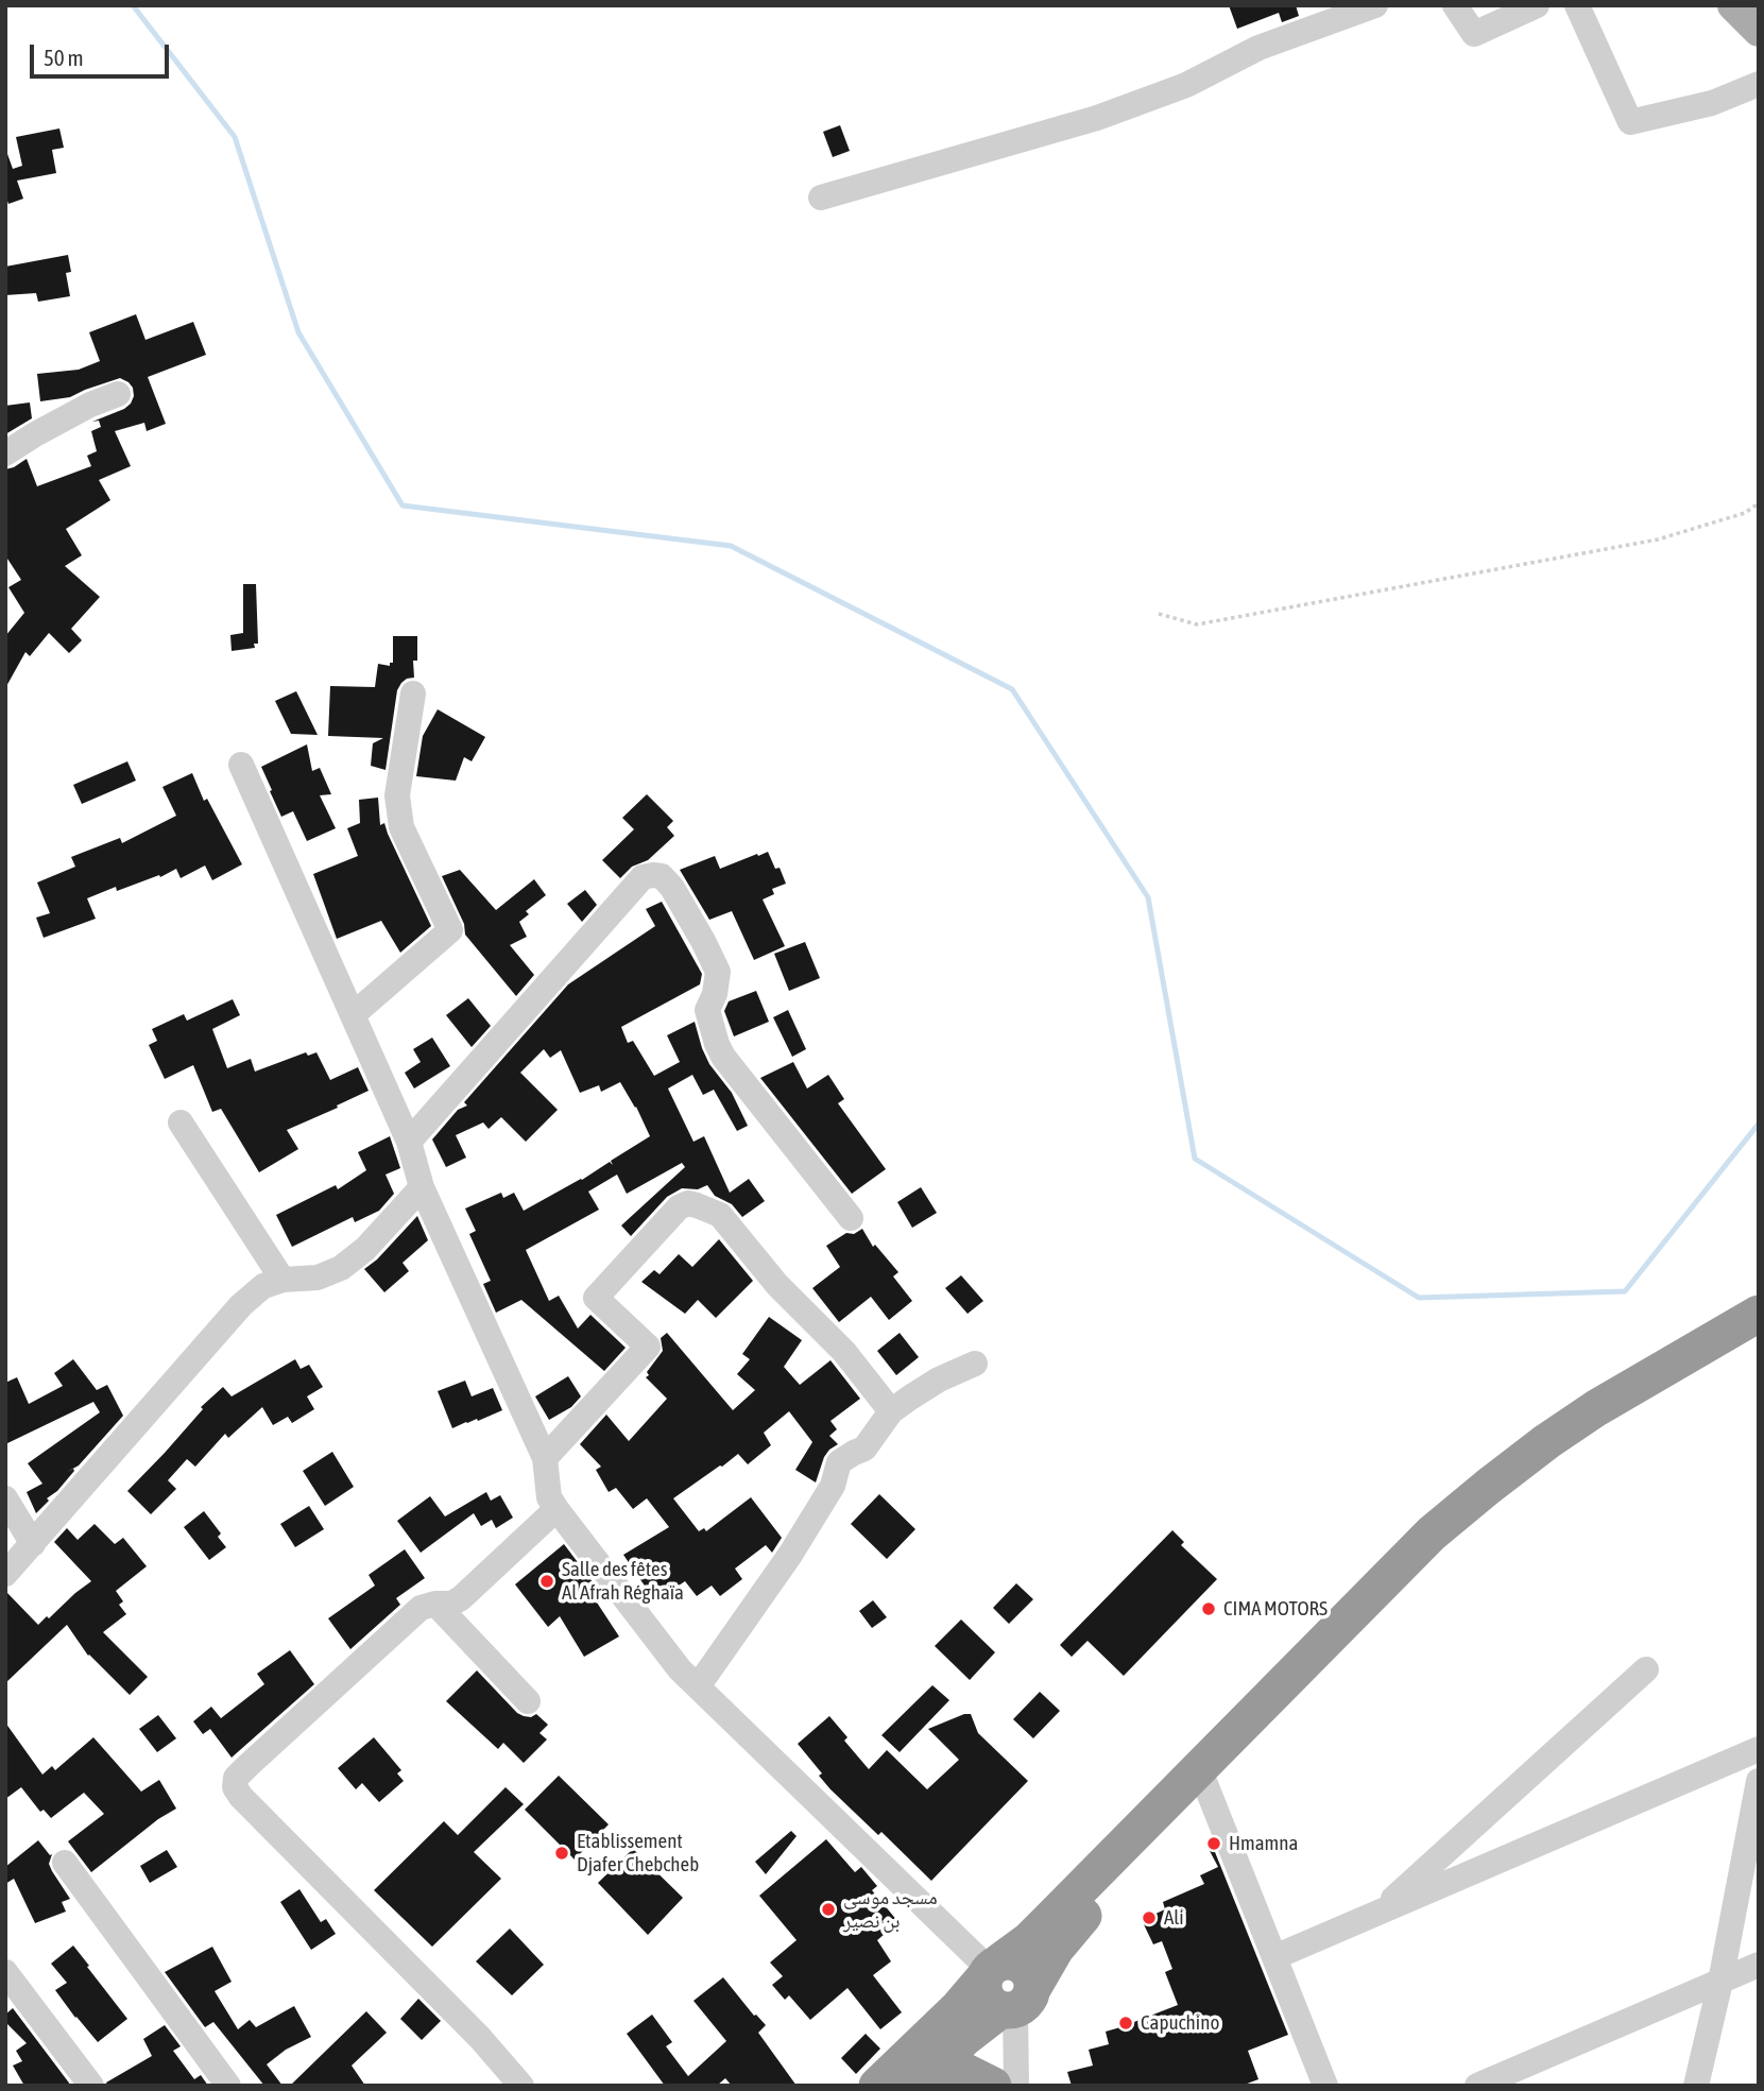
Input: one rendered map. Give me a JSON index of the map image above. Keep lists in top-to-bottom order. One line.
{"places":["Salle des fêtes Al Afrah Réghaïa","CIMA MOTORS","Hmamna","Etablissement Djafer Chebcheb","مسجد موسى بن نصير","Ali","Capuchino"],"scale_bar":"50 m"}
